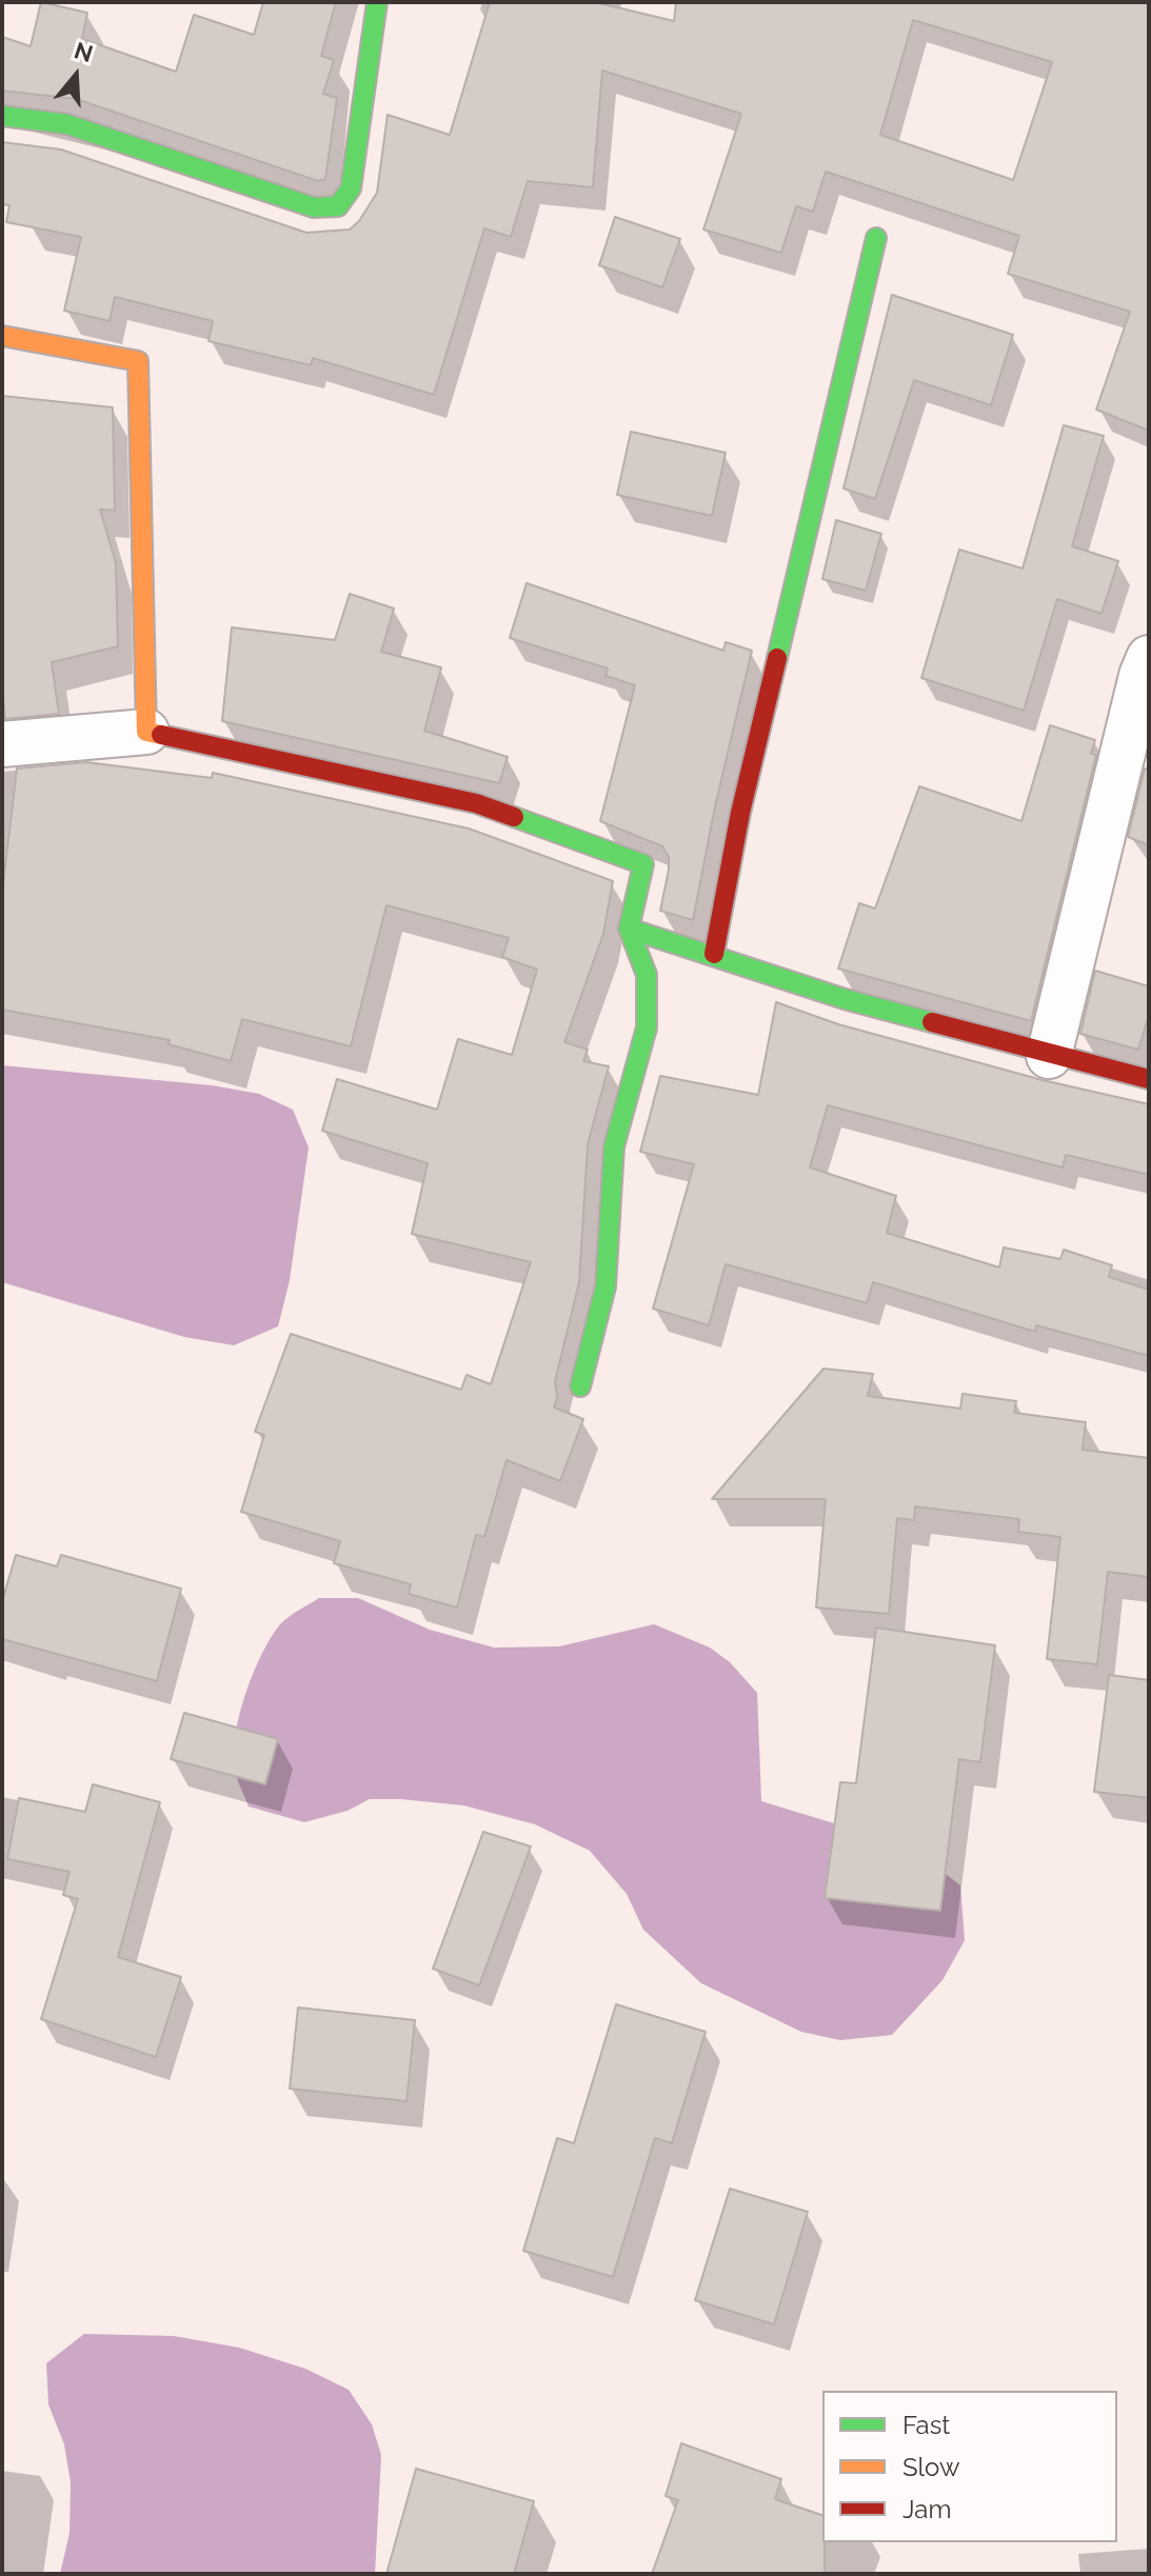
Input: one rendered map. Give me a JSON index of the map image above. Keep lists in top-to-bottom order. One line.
{"legend":["Fast","Slow","Jam"],"north":"top"}
